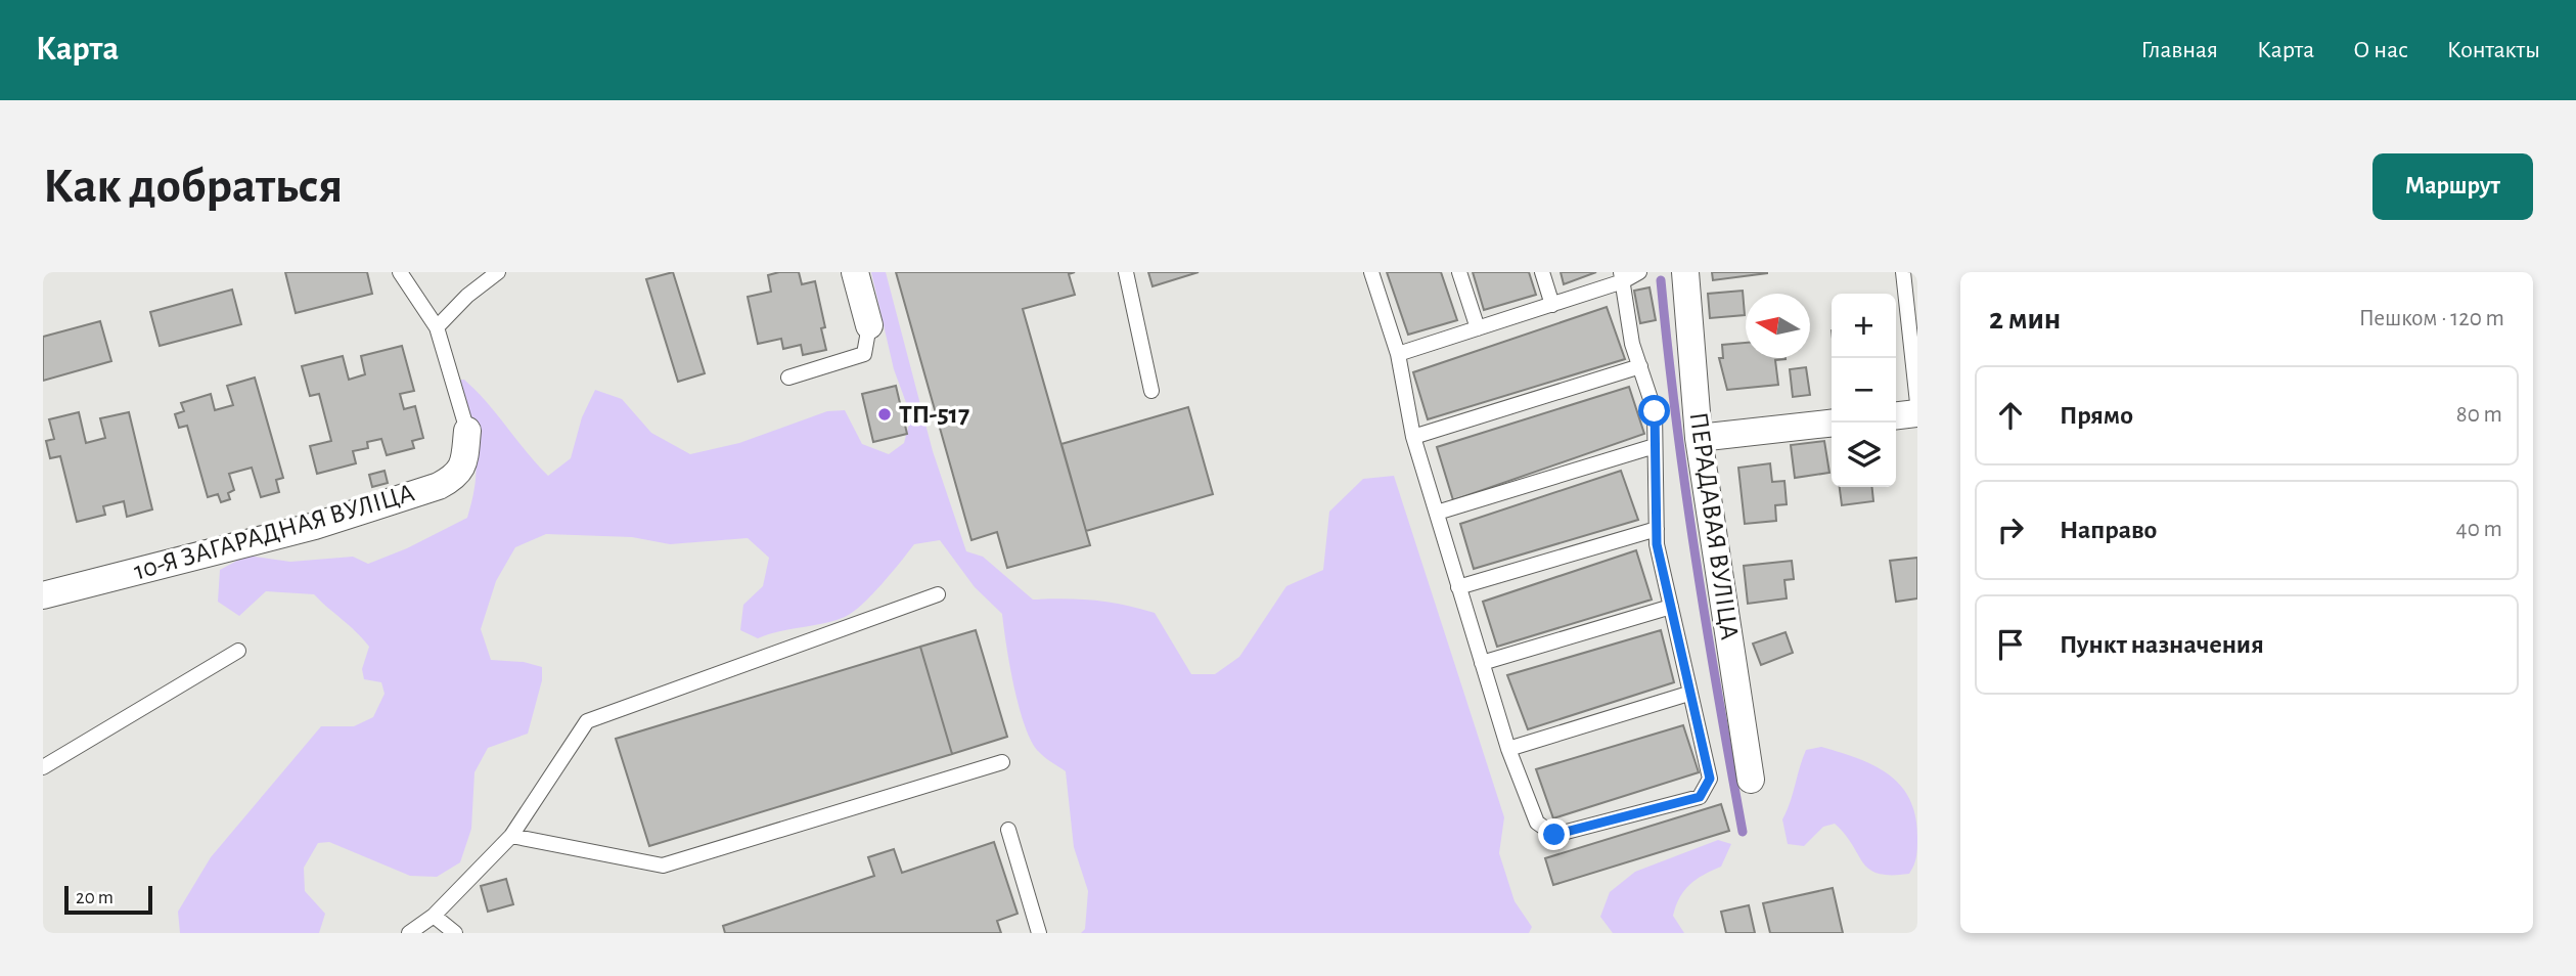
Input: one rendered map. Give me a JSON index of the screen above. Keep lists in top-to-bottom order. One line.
{"streets":{"street":["ПЕРАДАВАЯ ВУЛІЦА","10-Я ЗАГАРАДНАЯ ВУЛІЦА"]},"places":["ТП-517"],"scale_bar":"20 m","north":"left","page":{"header":"Карта","nav":["Главная","Карта","О нас","Контакты"],"buttons":"Маршрут","title":"Как добраться","heading":["2 мин","Пешком · 120 m"],"map_buttons":["+","−"],"list":[["Прямо","80 m"],["Направо","40 m"],"Пункт назначения"],"scale":"20 m"}}
